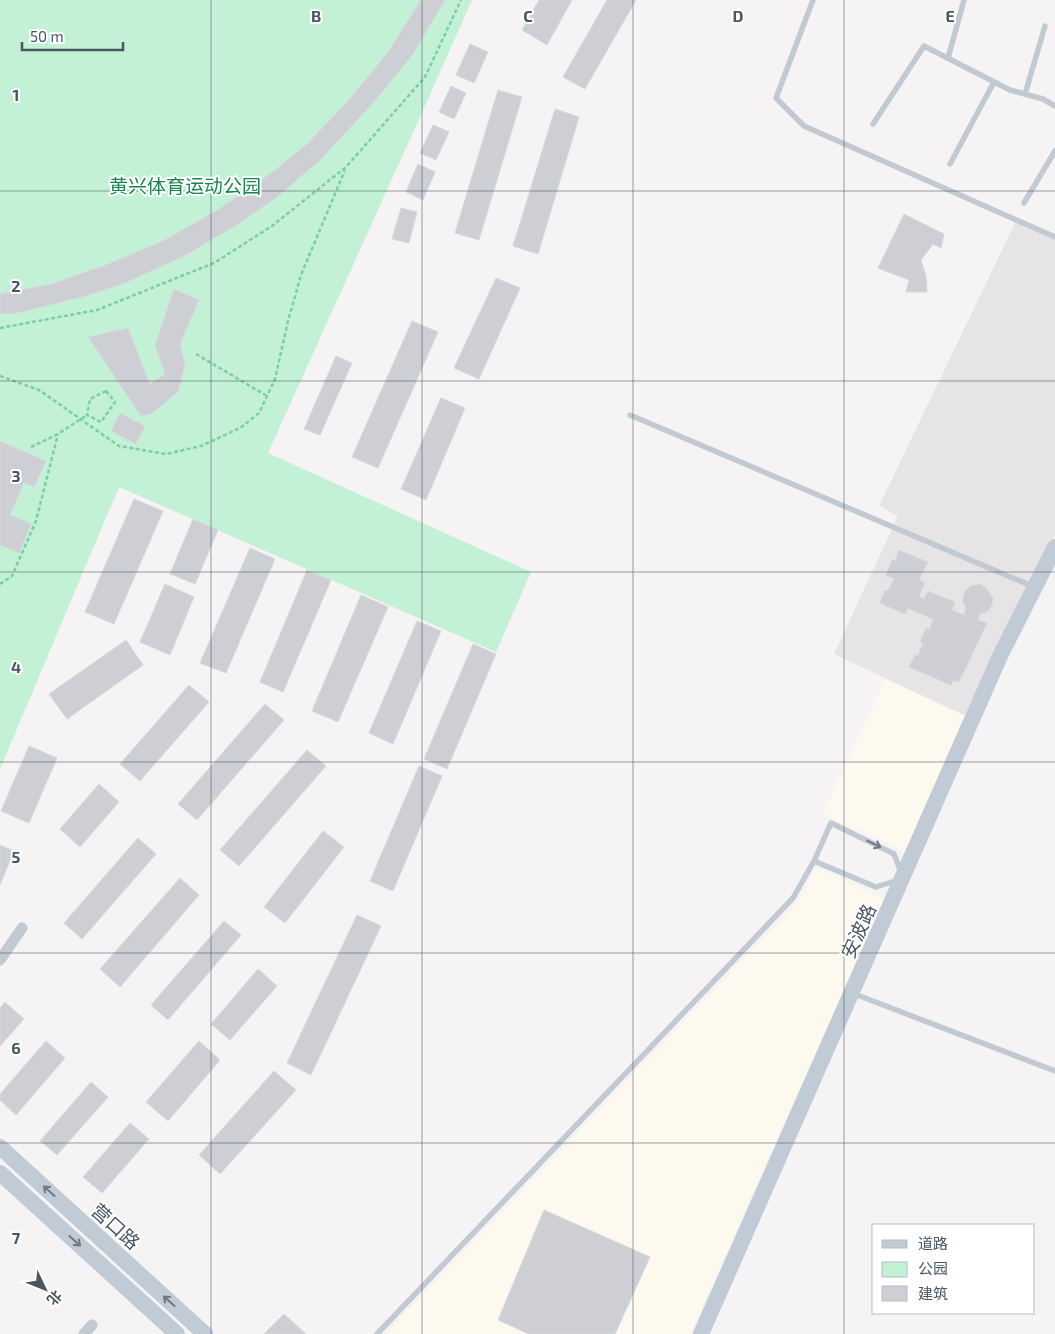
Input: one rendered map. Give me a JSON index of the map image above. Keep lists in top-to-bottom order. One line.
{"streets":{"street":["安波路","营口路"]},"parks":["黄兴体育运动公园"],"legend":["道路","公园","建筑"],"scale_bar":"50 m","north":"bottom right","grid":{"columns":["B","C","D","E"],"rows":["1","2","3","4","5","6","7"]}}
